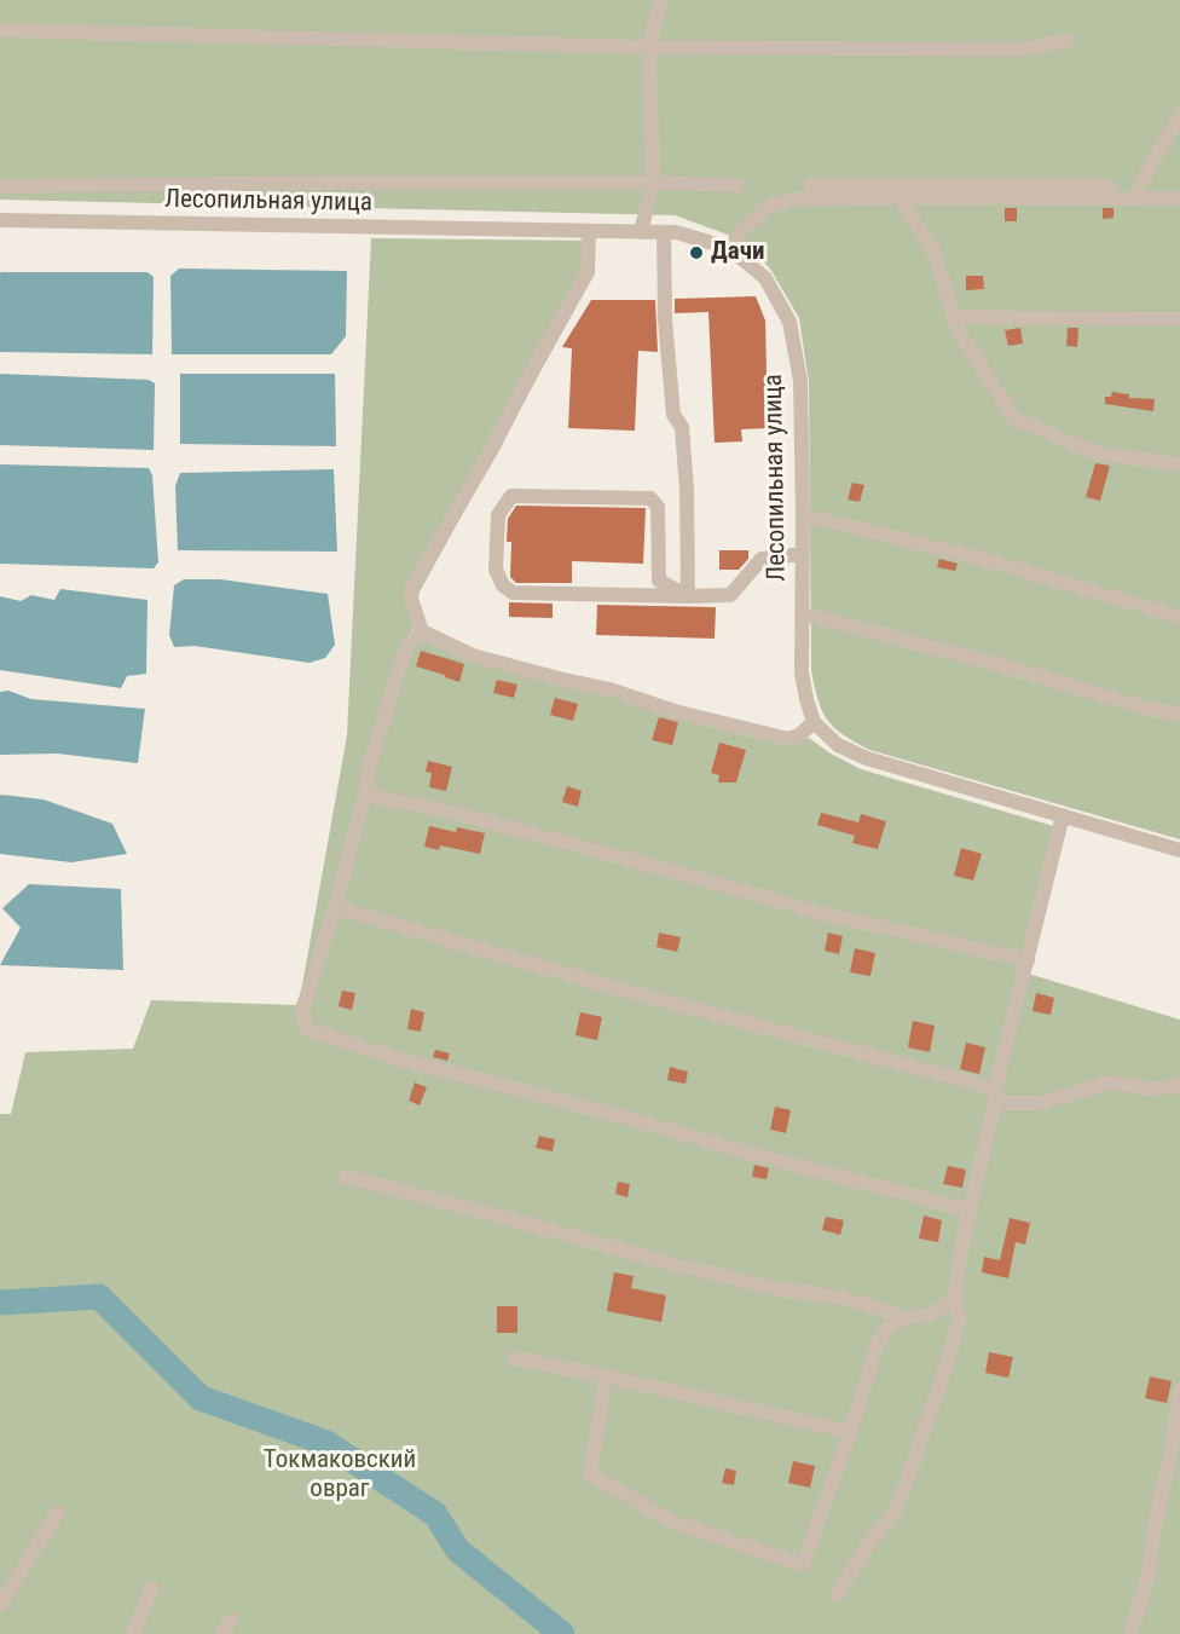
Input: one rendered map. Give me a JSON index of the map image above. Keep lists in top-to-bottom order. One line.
{"streets":{"street":["Лесопильная улица"]},"parks":["Токмаковский овраг"],"places":["Дачи"]}
